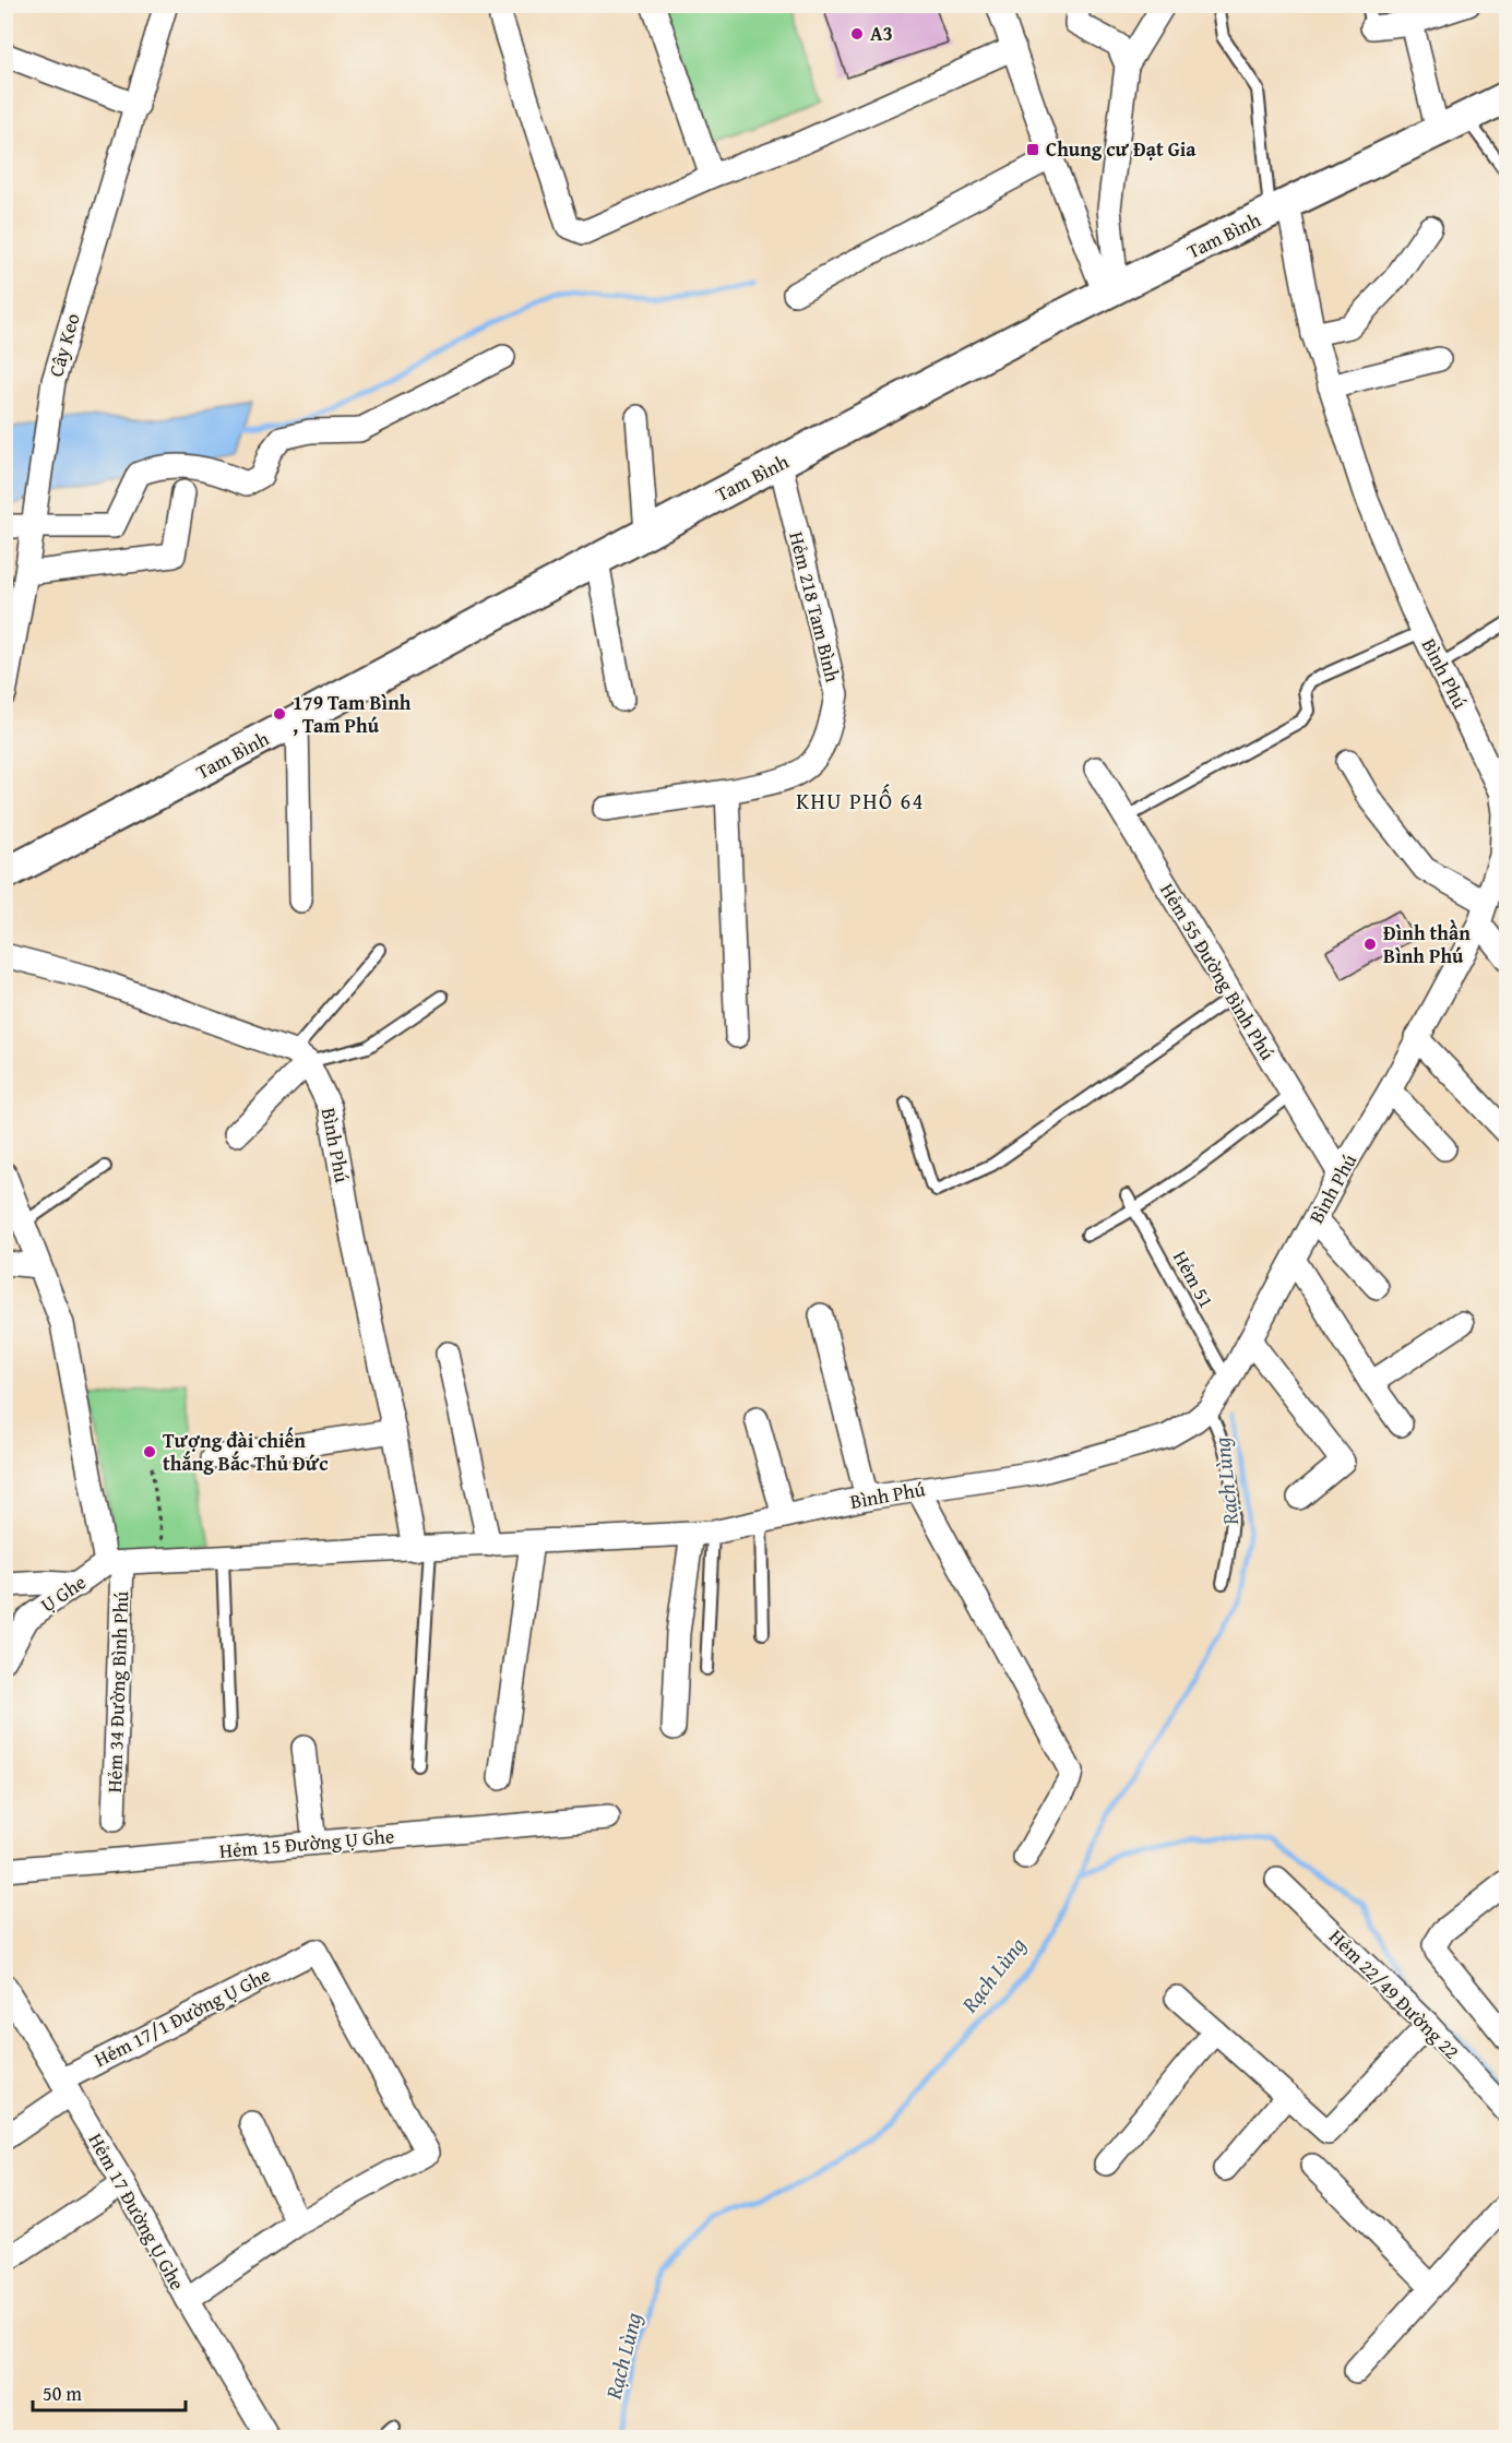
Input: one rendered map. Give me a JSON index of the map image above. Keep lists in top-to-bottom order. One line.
{"streets":{"main road":["Tam Bình"],"street":["Cây Keo","Hẻm 218 Tam Bình","Bình Phú","Hẻm 55 Đường Bình Phú","Ụ Ghe","Hẻm 34 Đường Bình Phú","Hẻm 15 Đường Ụ Ghe","Hẻm 22/49 Đường 22","Hẻm 17/1 Đường Ụ Ghe","Hẻm 17 Đường Ụ Ghe"],"lane":["Hẻm 51"]},"crossings":[["Tam Bình","Hẻm 218 Tam Bình"],["Tam Bình","Bình Phú"],["Bình Phú","Hẻm 55 Đường Bình Phú"],["Bình Phú","Hẻm 51"],["Bình Phú","Ụ Ghe"],["Bình Phú","Hẻm 34 Đường Bình Phú"],["Ụ Ghe","Hẻm 34 Đường Bình Phú"],["Hẻm 17/1 Đường Ụ Ghe","Hẻm 17 Đường Ụ Ghe"]],"districts":["KHU PHỐ 64"],"water":["Rạch Lùng"],"places":{"other":["A3","179 Tam Bình , Tam Phú","Đình thần Bình Phú","Tượng đài chiến thắng Bắc Thủ Đức"],"transit":["Chung cư Đạt Gia"]},"scale_bar":"50 m"}
